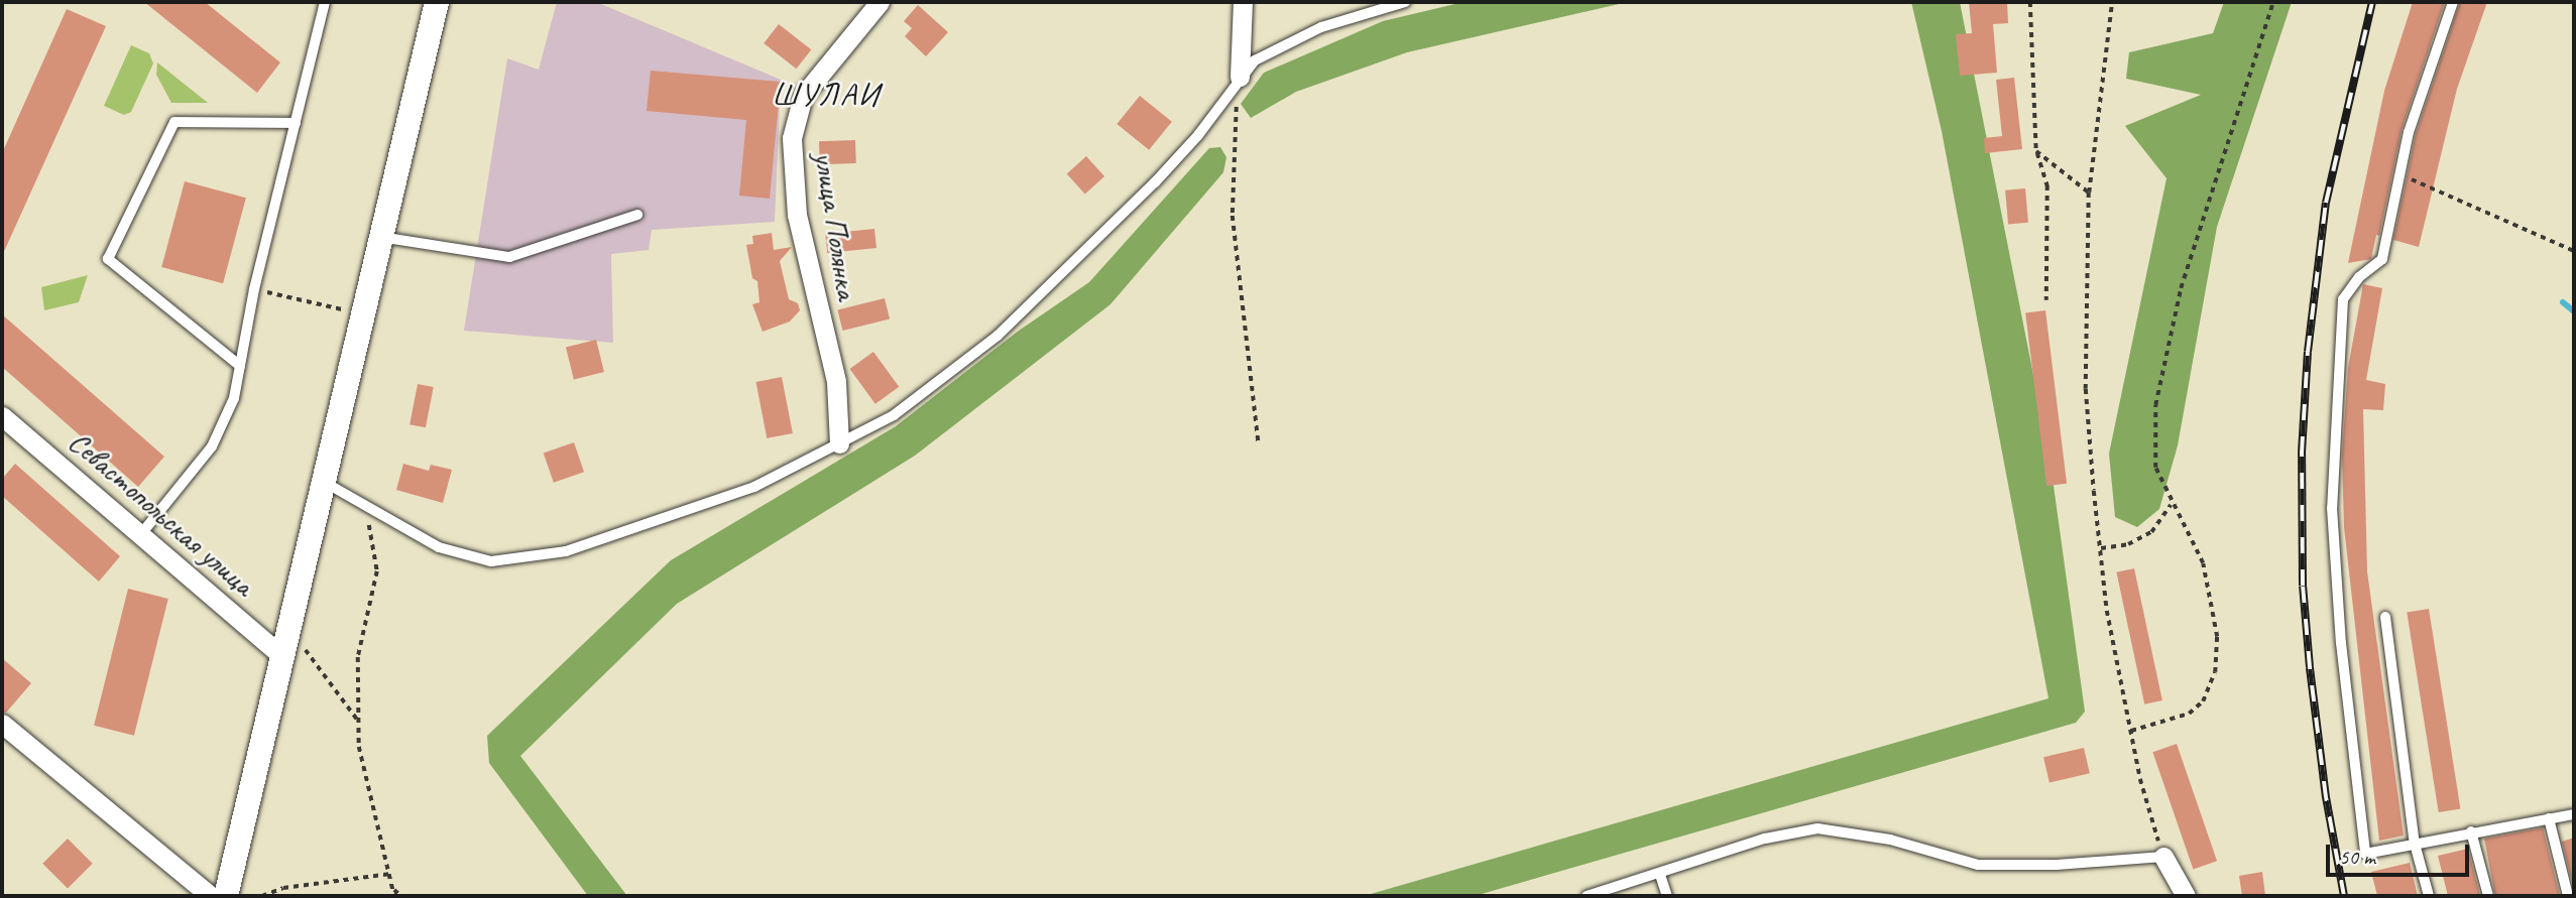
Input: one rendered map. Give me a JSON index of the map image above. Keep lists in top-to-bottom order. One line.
{"streets":{"street":["улица Полянка","Севастопольская улица"]},"districts":["ШУЛАИ"],"scale_bar":"50 m"}
